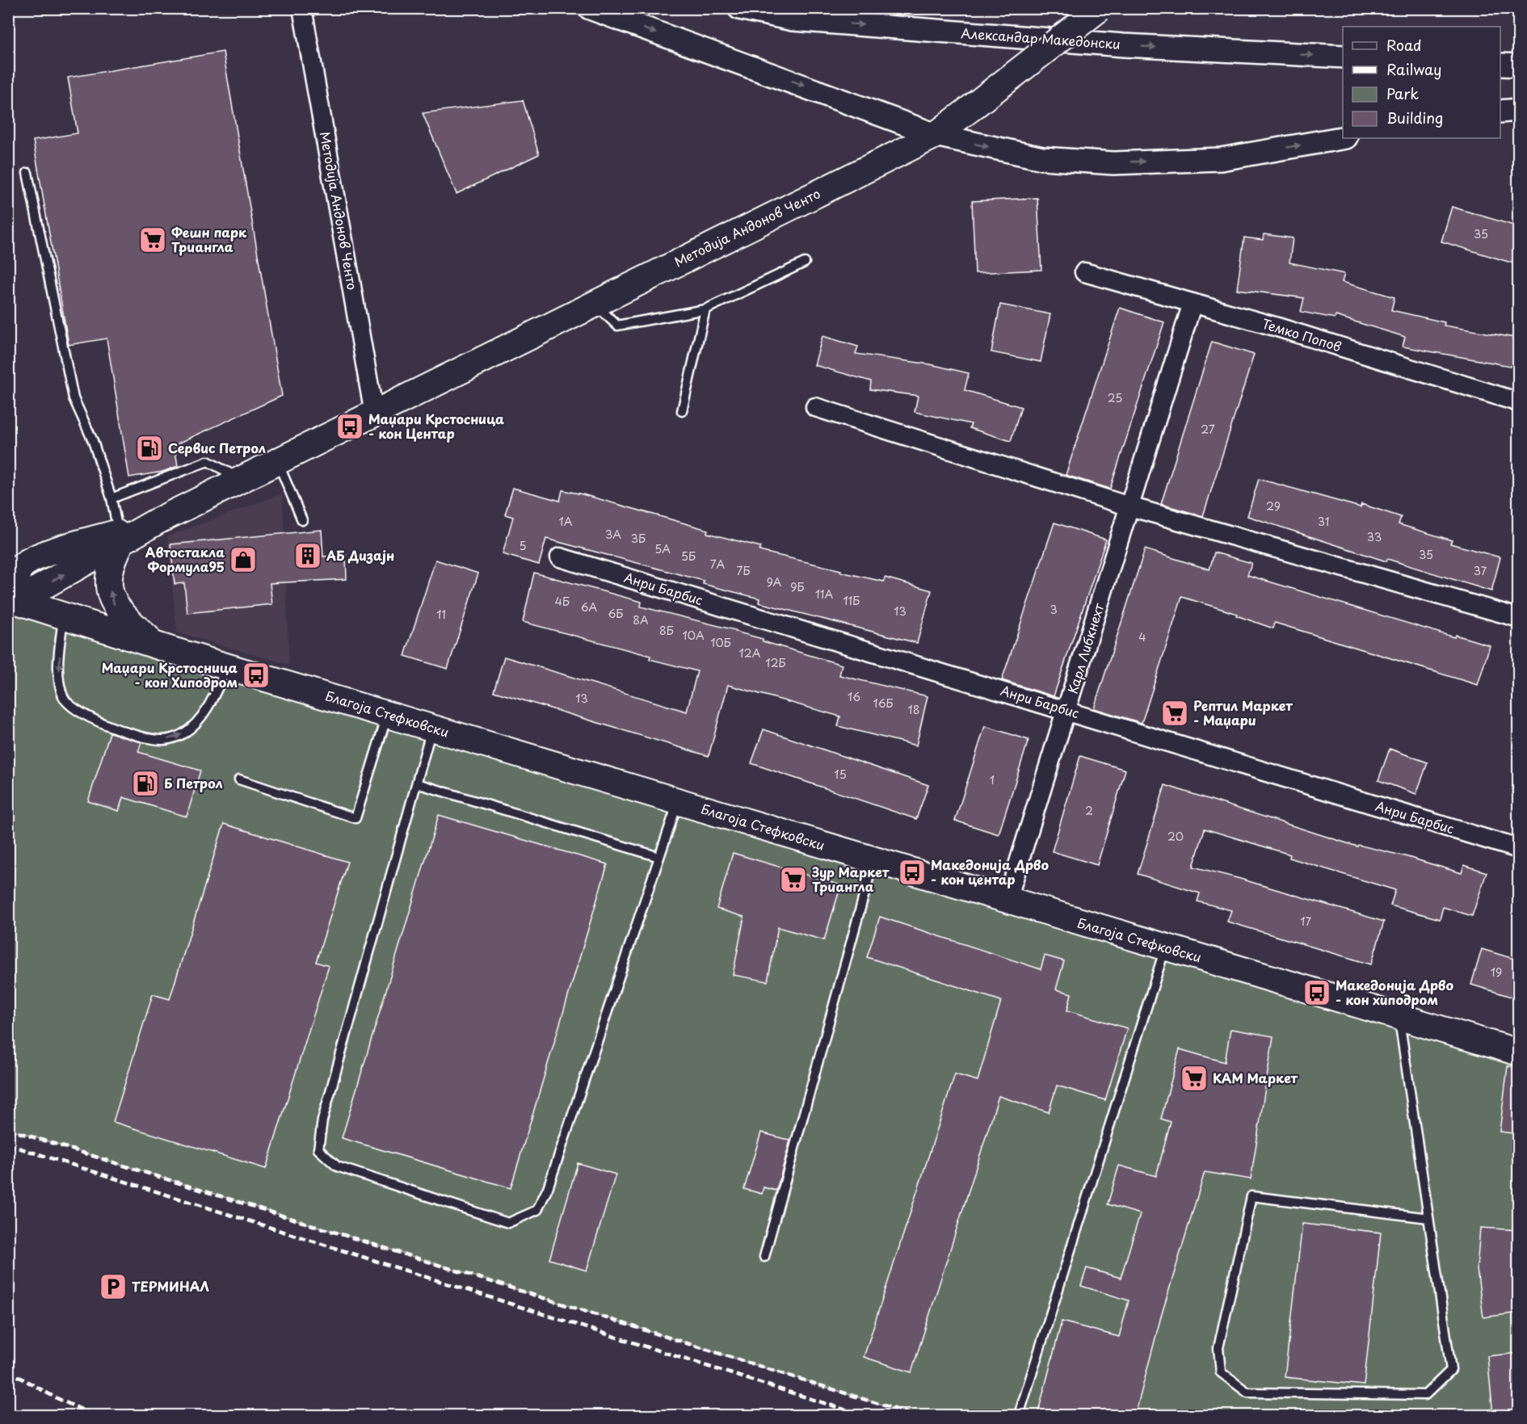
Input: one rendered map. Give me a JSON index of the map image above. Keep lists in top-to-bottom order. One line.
{"streets":{"main road":["Методија Андонов Ченто","Благоја Стефковски"],"street":["Александар Македонски","Темко Попов","Анри Барбис","Карл Либкнехт"]},"crossings":[["Методија Андонов Ченто","Благоја Стефковски"],["Темко Попов","Карл Либкнехт"],["Анри Барбис","Карл Либкнехт"],["Карл Либкнехт","Благоја Стефковски"]],"places":{"supermarket":["Фешн парк Триангла","Рептил Маркет - Маџари","Зур Маркет Триангла","КАМ Маркет"],"bus stop":["Маџари Крстосница - кон Центар","Маџари Крстосница - кон Хиподром","Македонија Дрво - кон центар","Македонија Дрво - кон хиподром"],"fuel station":["Сервис Петрол","Б Петрол"],"building":["АБ Дизајн"],"shop":["Автостакла Формула95"],"parking":["ТЕРМИНАЛ"]},"house_numbers":["35","25","27","29","1А","31","3А","33","3Б","5","5А","35","5Б","7А","7Б","37","9А","9Б","11А","11Б","4Б","6А","3","13","6Б","11","8А","8Б","10А","4","10Б","12А","12Б","16","13","16Б","18","15","1","2","20","17","19"],"legend":["Road","Railway","Park","Building"]}
